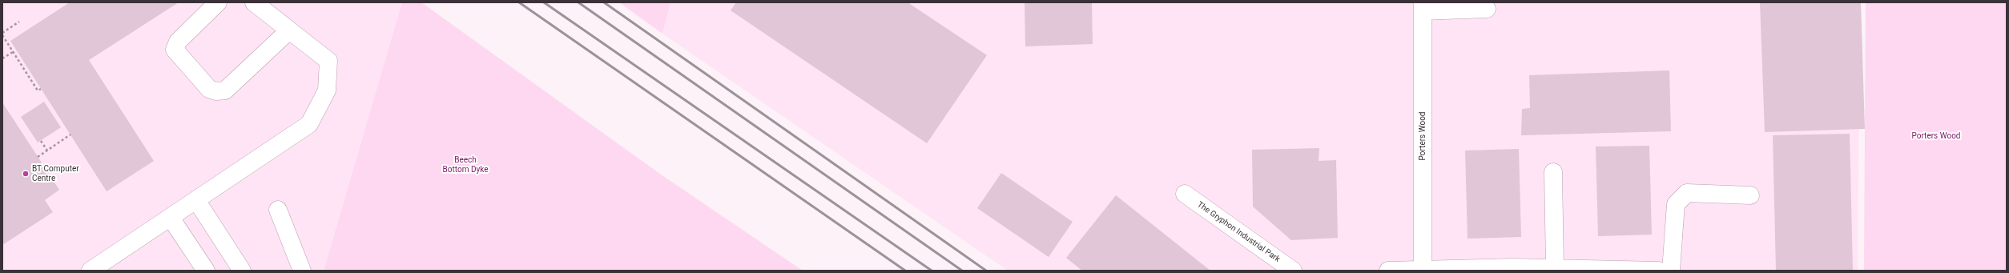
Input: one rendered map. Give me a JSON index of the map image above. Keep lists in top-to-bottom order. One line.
{"streets":{"street":["Porters Wood","The Gryphon Industrial Park"]},"parks":["Porters Wood","Beech Bottom Dyke"],"places":["BT Computer Centre"]}
